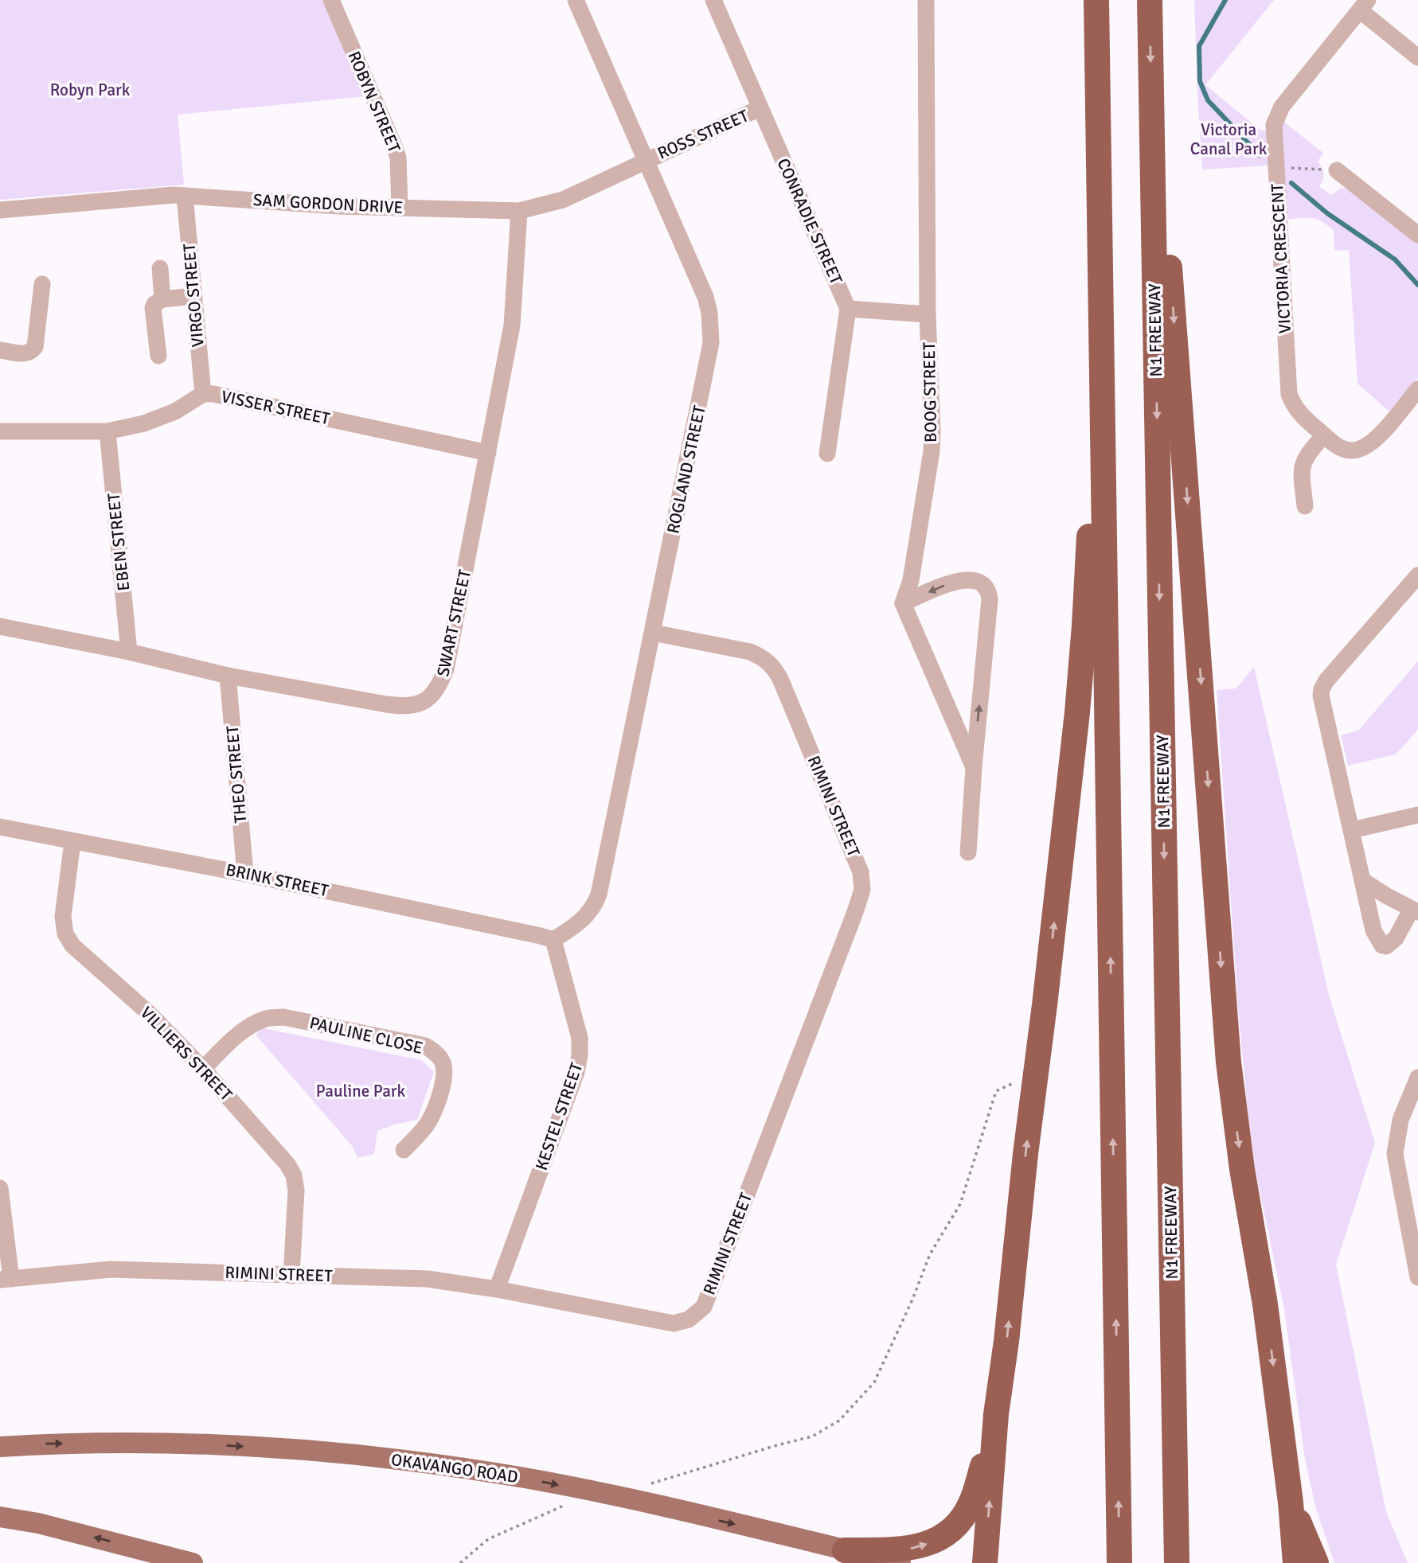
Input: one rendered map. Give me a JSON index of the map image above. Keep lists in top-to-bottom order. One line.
{"streets":{"highway":["N1 FREEWAY"],"main road":["OKAVANGO ROAD"],"street":["ROBYN STREET","ROSS STREET","SAM GORDON DRIVE","CONRADIE STREET","VICTORIA CRESCENT","VIRGO STREET","BOOG STREET","VISSER STREET","ROGLAND STREET","EBEN STREET","SWART STREET","THEO STREET","RIMINI STREET","BRINK STREET","PAULINE CLOSE","VILLIERS STREET","KESTEL STREET"]},"crossings":[["ROBYN STREET","SAM GORDON DRIVE"],["ROSS STREET","SAM GORDON DRIVE"],["ROSS STREET","CONRADIE STREET"],["ROSS STREET","ROGLAND STREET"],["SAM GORDON DRIVE","VIRGO STREET"],["SAM GORDON DRIVE","ROGLAND STREET"],["SAM GORDON DRIVE","SWART STREET"],["VIRGO STREET","VISSER STREET"],["VISSER STREET","EBEN STREET"],["VISSER STREET","SWART STREET"],["ROGLAND STREET","RIMINI STREET"],["ROGLAND STREET","BRINK STREET"],["ROGLAND STREET","KESTEL STREET"],["EBEN STREET","SWART STREET"],["SWART STREET","THEO STREET"],["THEO STREET","BRINK STREET"],["RIMINI STREET","VILLIERS STREET"],["RIMINI STREET","KESTEL STREET"],["BRINK STREET","VILLIERS STREET"],["BRINK STREET","KESTEL STREET"],["PAULINE CLOSE","VILLIERS STREET"]],"one_way":["OKAVANGO ROAD"],"parks":["Robyn Park","Victoria Canal Park","Pauline Park"]}
